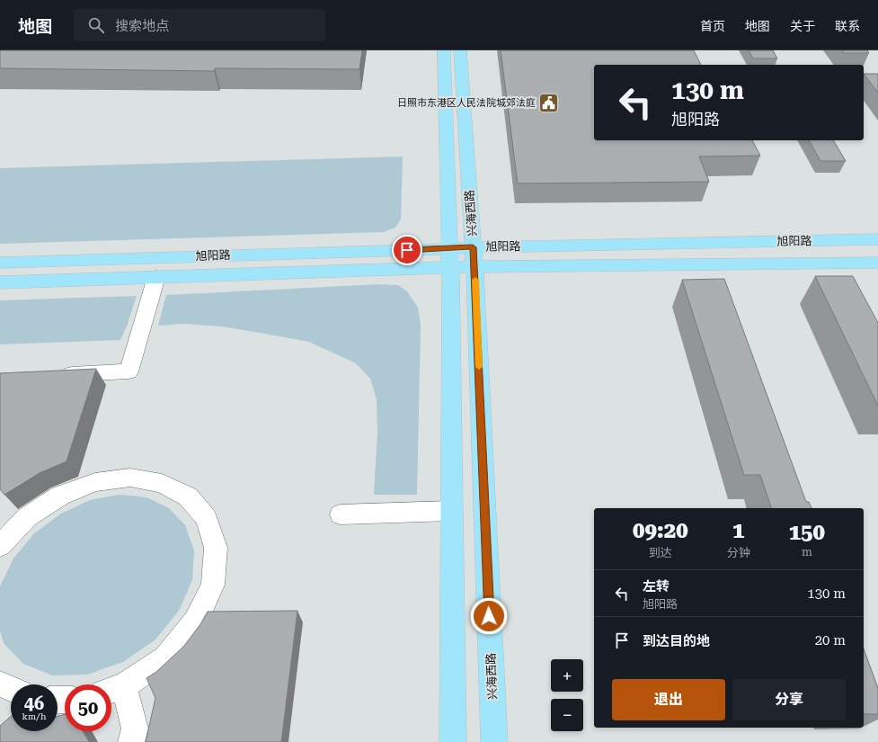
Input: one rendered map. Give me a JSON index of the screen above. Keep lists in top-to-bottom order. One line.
{"streets":{"main road":["兴海西路","旭阳路"]},"crossings":[["兴海西路","旭阳路"]],"places":{"public building":["日照市东港区人民法院城郊法庭"]},"page":{"header":"地图","search":"搜索地点","nav":["首页","地图","关于","联系"],"turn":["130 m","旭阳路"],"eta":["09:20","到达","1","分钟","150","m"],"list":[{"name":"左转","note":"旭阳路","value":"130 m"},{"name":"到达目的地","value":"20 m"}],"map_buttons":["+","−"],"buttons":["退出","分享"],"speed":"46 km/h","limit":"50"}}
